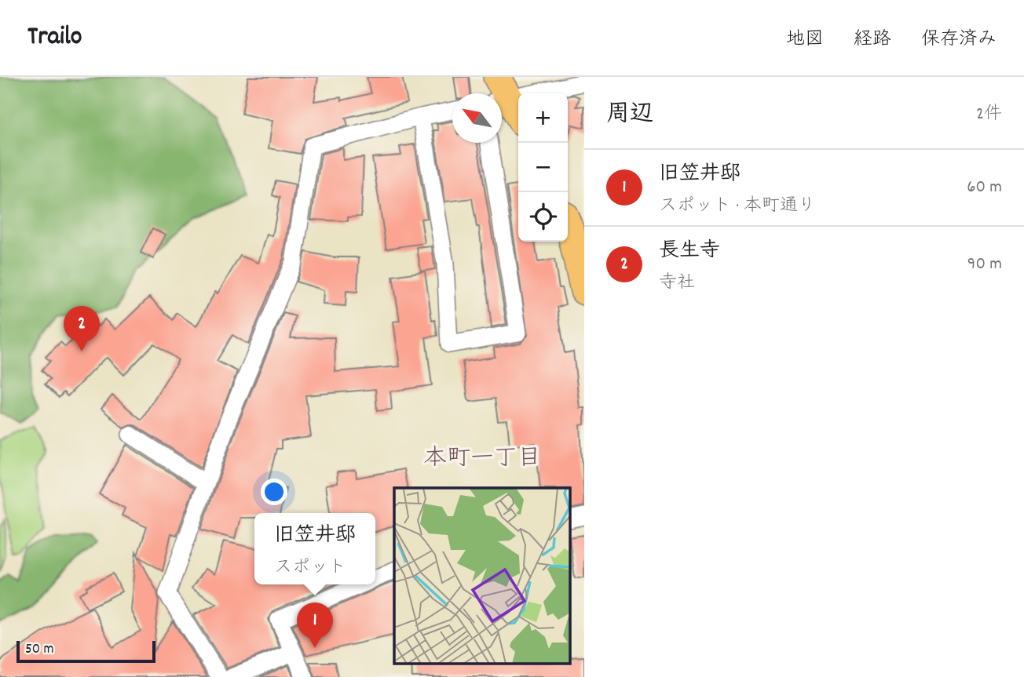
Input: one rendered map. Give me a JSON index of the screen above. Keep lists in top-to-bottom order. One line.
{"districts":["本町一丁目"],"scale_bar":"50 m","north":"top left","page":{"header":"Trailo","nav":["地図","経路","保存済み"],"heading":["周辺","2件"],"map_buttons":["+","−"],"list":[{"mark":"1","name":"旧笠井邸","note":"スポット · 本町通り","value":"60 m"},{"mark":"2","name":"長生寺","note":"寺社","value":"90 m"}],"pins":["2","1"],"popup":["旧笠井邸","スポット"],"scale":"50 m"}}
